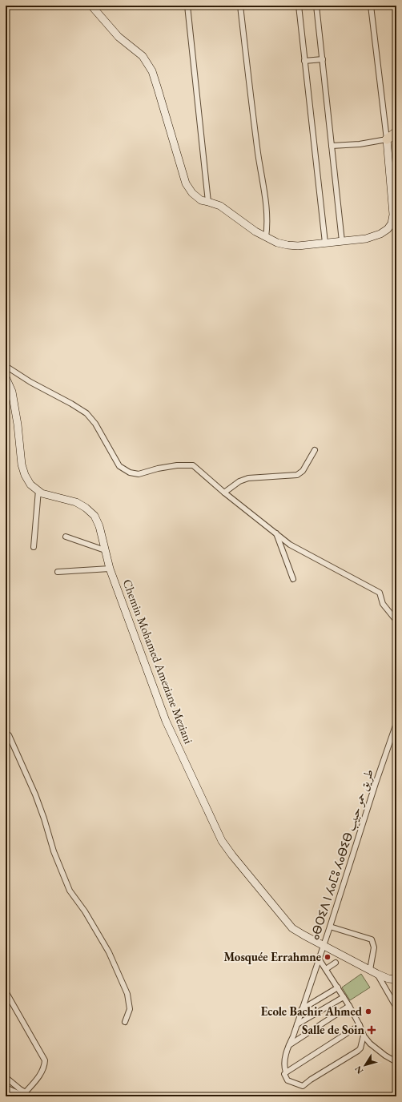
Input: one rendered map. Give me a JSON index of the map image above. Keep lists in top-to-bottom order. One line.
{"streets":{"main road":["Chemin Mohamed Ameziane Meziani"],"street":["ⴰⴱⵔⵉⴷ ⵏ ⵃⴰⵎⵓ ⵃⴰⴱⵉⴱ طريق حمو حبيب"]},"crossings":[["Chemin Mohamed Ameziane Meziani","ⴰⴱⵔⵉⴷ ⵏ ⵃⴰⵎⵓ ⵃⴰⴱⵉⴱ طريق حمو حبيب"]],"places":{"other":["Mosquée Errahmne","Ecole Bachir Ahmed"],"health":["Salle de Soin"]},"north":"bottom left"}
